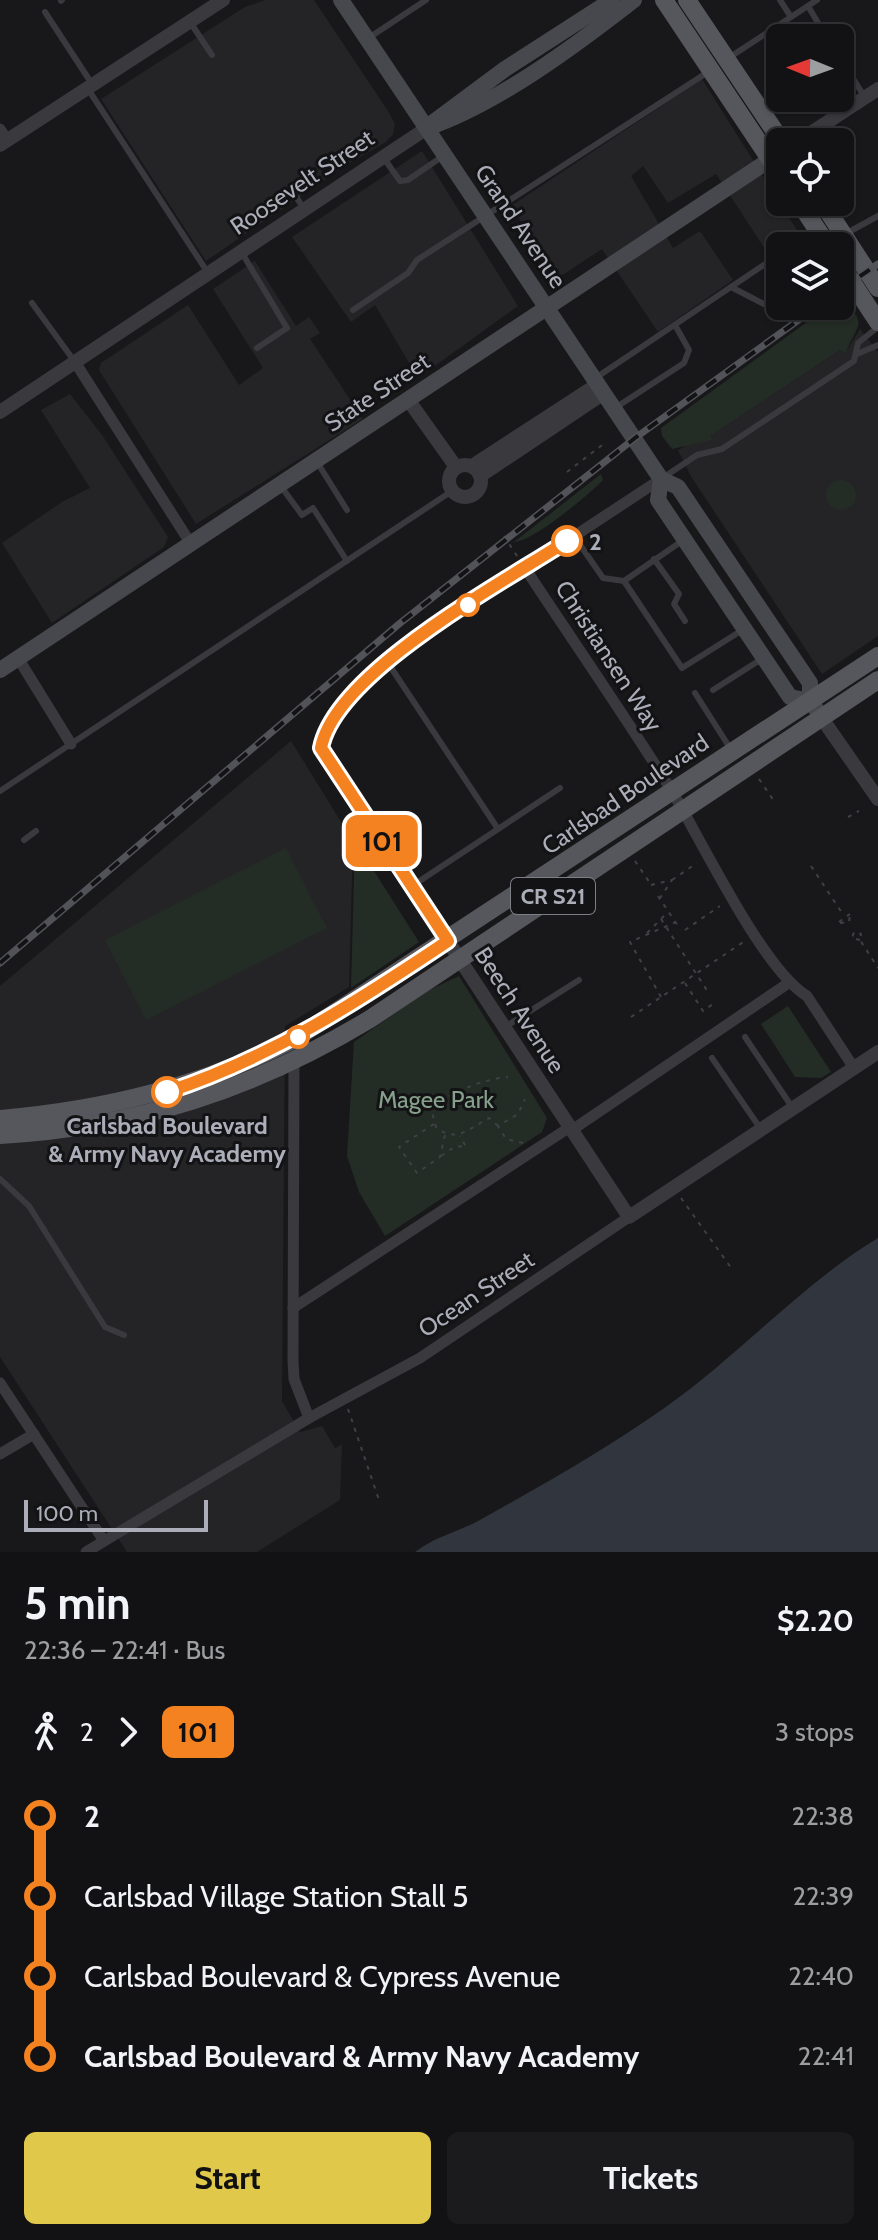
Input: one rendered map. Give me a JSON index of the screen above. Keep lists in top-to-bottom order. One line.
{"streets":{"main road":["Roosevelt Street","Grand Avenue","State Street","Carlsbad Boulevard","CR S21"],"street":["Christiansen Way","Beech Avenue","Ocean Street"]},"crossings":[["Roosevelt Street","Grand Avenue"],["Grand Avenue","State Street"],["Grand Avenue","Carlsbad Boulevard"],["Christiansen Way","Carlsbad Boulevard"],["Christiansen Way","Ocean Street"],["Carlsbad Boulevard","Beech Avenue"],["Beech Avenue","Ocean Street"]],"parks":["Magee Park"],"places":["2","Carlsbad Boulevard & Army Navy Academy"],"lines":["bus line 101"],"scale_bar":"100 m","north":"left","page":{"on_map":"101","scale":"100 m","heading":["5 min","22:36 – 22:41 · Bus","$2.20"],"legs":["2","101","3 stops"],"list":[{"name":"2","value":"22:38"},{"name":"Carlsbad Village Station Stall 5","value":"22:39"},{"name":"Carlsbad Boulevard & Cypress Avenue","value":"22:40"},{"name":"Carlsbad Boulevard & Army Navy Academy","value":"22:41"}],"buttons":["Start","Tickets"]}}
